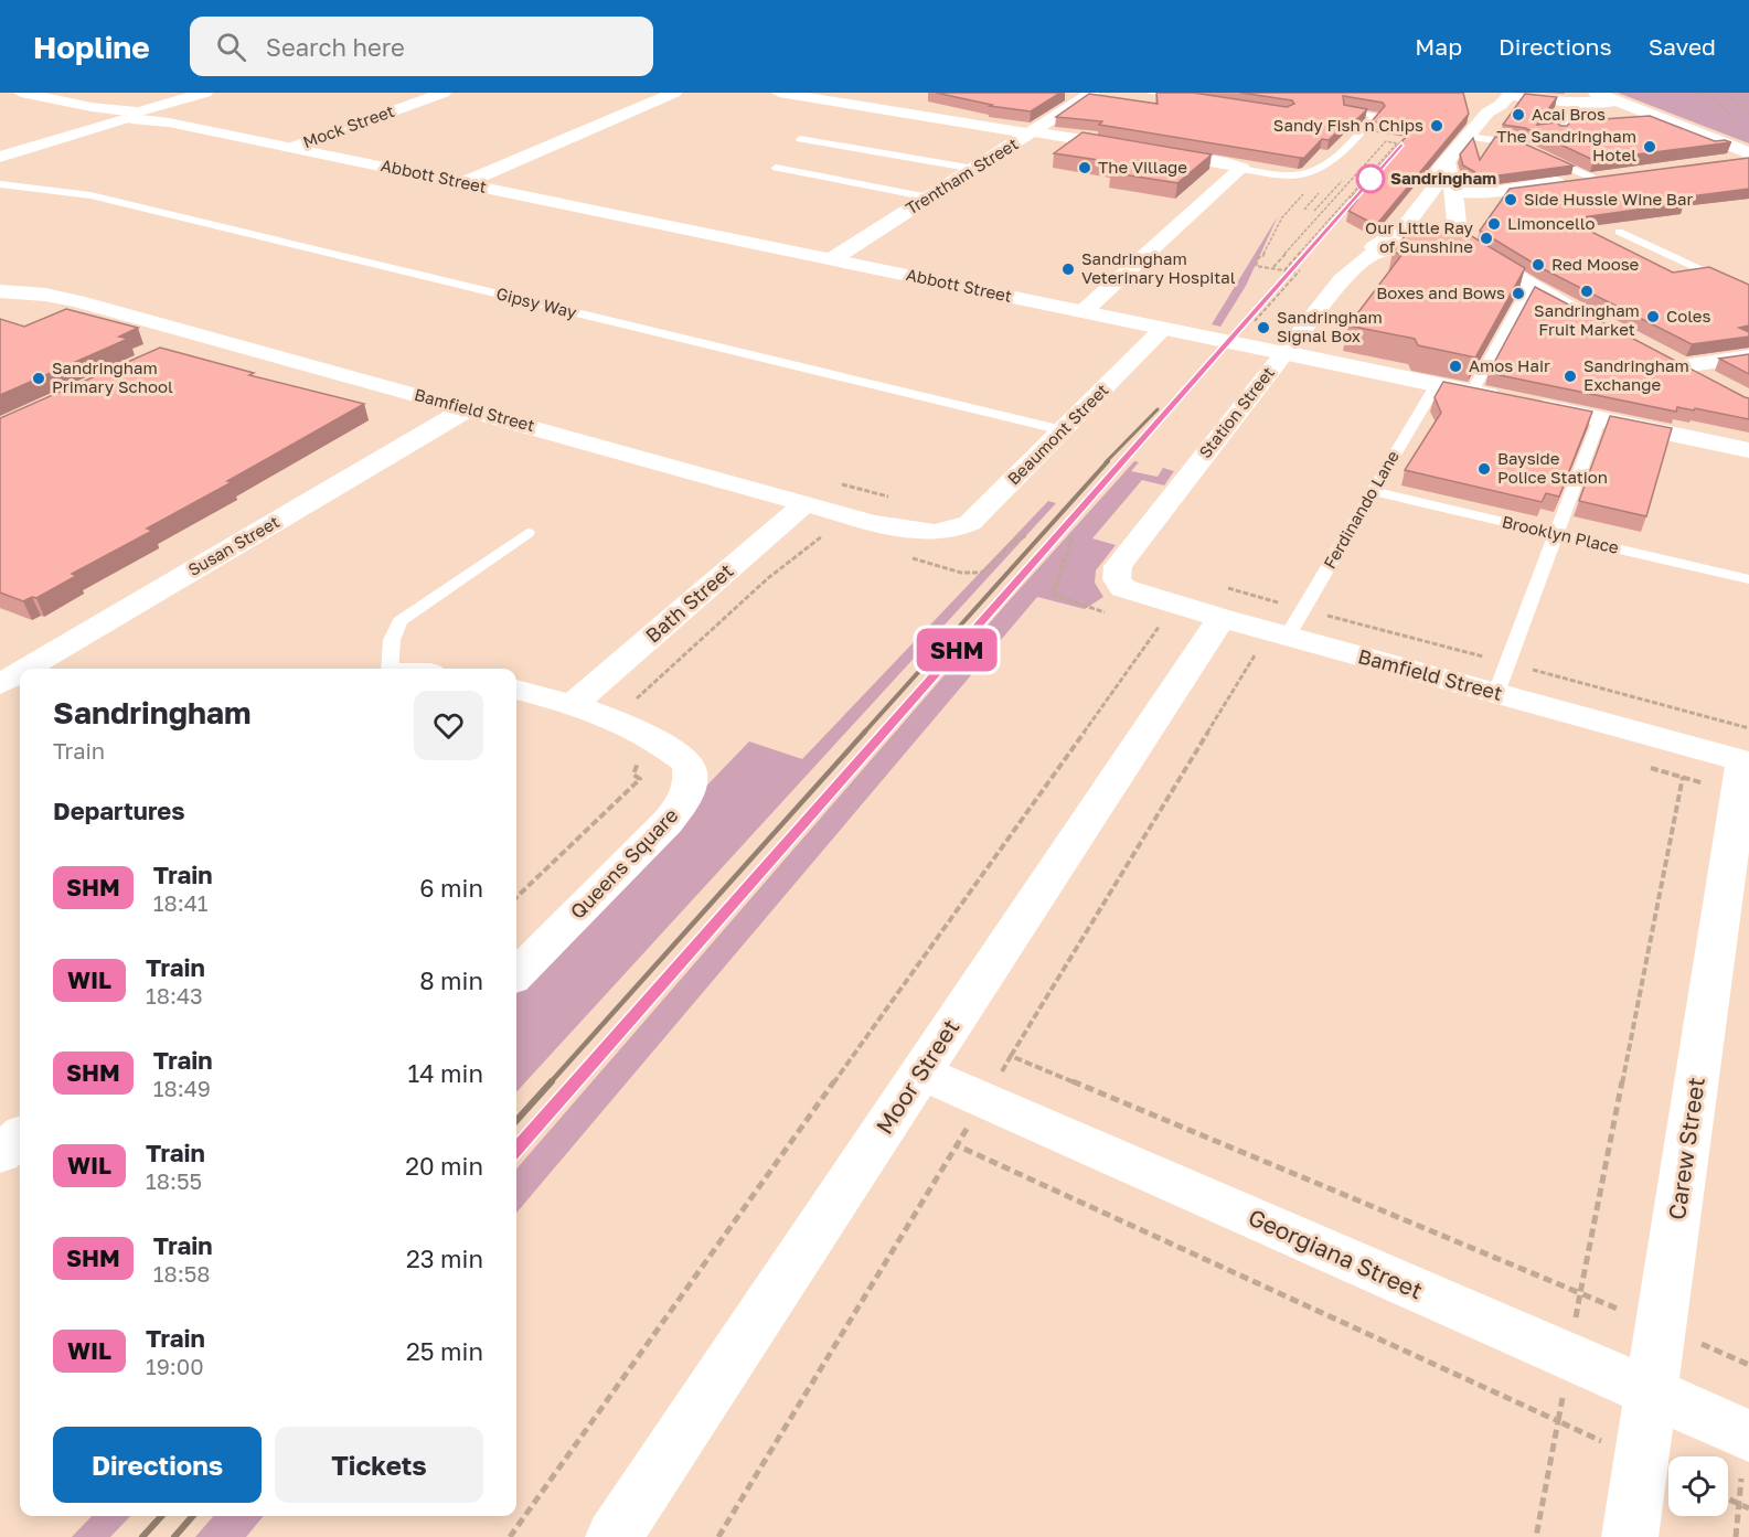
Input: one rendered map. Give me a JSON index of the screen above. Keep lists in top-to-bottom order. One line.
{"streets":{"street":["Mock Street","Abbott Street","Trentham Street","Bamfield Street","Station Street","Beaumont Street","Susan Street","Bath Street","Queens Square","Moor Street","Carew Street","Georgiana Street"],"lane":["Gipsy Way","Ferdinando Lane","Brooklyn Place"]},"crossings":[["Mock Street","Abbott Street"],["Abbott Street","Trentham Street"],["Abbott Street","Station Street"],["Abbott Street","Beaumont Street"],["Abbott Street","Ferdinando Lane"],["Gipsy Way","Beaumont Street"],["Bamfield Street","Station Street"],["Bamfield Street","Beaumont Street"],["Bamfield Street","Ferdinando Lane"],["Bamfield Street","Susan Street"],["Bamfield Street","Bath Street"],["Bamfield Street","Moor Street"],["Bamfield Street","Carew Street"],["Ferdinando Lane","Brooklyn Place"],["Bath Street","Queens Square"],["Moor Street","Georgiana Street"],["Carew Street","Georgiana Street"]],"places":["Acai Bros","Sandy Fish n Chips","The Sandringham Hotel","The Village","Sandringham","Side Hussle Wine Bar","Limoncello","Our Little Ray of Sunshine","Red Moose","Sandringham Veterinary Hospital","Sandringham Fruit Market","Boxes and Bows","Coles","Sandringham Signal Box","Amos Hair","Sandringham Exchange","Sandringham Primary School","Bayside Police Station"],"page":{"header":"Hopline","search":"Search here","nav":["Map","Directions","Saved"],"on_map":"SHM","heading":[["Sandringham","Train"],"Departures"],"list":[{"mark":"SHM","name":"Train","note":"18:41","value":"6 min"},{"mark":"WIL","name":"Train","note":"18:43","value":"8 min"},{"mark":"SHM","name":"Train","note":"18:49","value":"14 min"},{"mark":"WIL","name":"Train","note":"18:55","value":"20 min"},{"mark":"SHM","name":"Train","note":"18:58","value":"23 min"},{"mark":"WIL","name":"Train","note":"19:00","value":"25 min"}],"buttons":["Directions","Tickets"]}}
